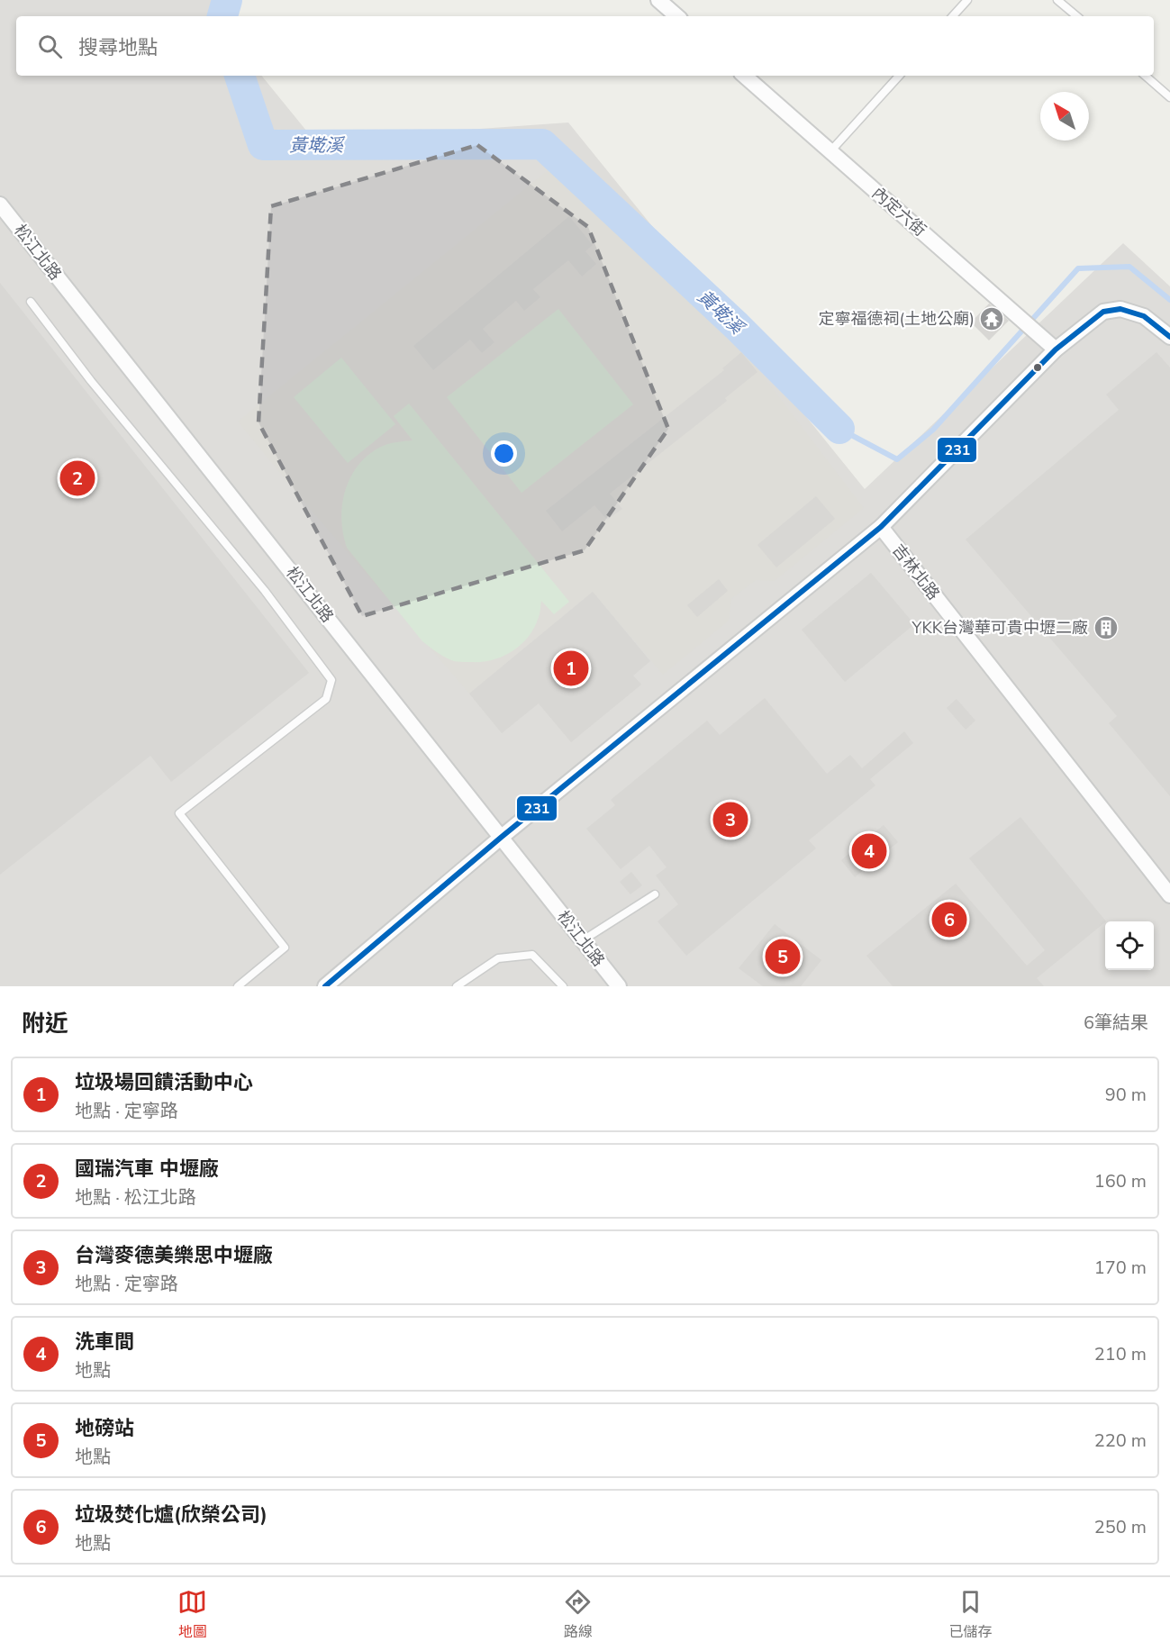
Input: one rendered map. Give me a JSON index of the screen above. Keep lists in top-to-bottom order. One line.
{"streets":{"street":["內定六街","松江北路","吉林北路"]},"water":["黃墘溪"],"places":{"temple":["定寧福德祠(土地公廟)"],"building":["YKK台灣華可貴中壢二廠"]},"lines":["transit line 231"],"north":"top left","page":{"search":"搜尋地點","pins":["2","1","3","4","6","5"],"heading":["附近","6筆結果"],"list":[{"mark":"1","name":"垃圾場回饋活動中心","note":"地點 · 定寧路","value":"90 m"},{"mark":"2","name":"國瑞汽車 中壢廠","note":"地點 · 松江北路","value":"160 m"},{"mark":"3","name":"台灣麥德美樂思中壢廠","note":"地點 · 定寧路","value":"170 m"},{"mark":"4","name":"洗車間","note":"地點","value":"210 m"},{"mark":"5","name":"地磅站","note":"地點","value":"220 m"},{"mark":"6","name":"垃圾焚化爐(欣榮公司)","note":"地點","value":"250 m"}],"nav":["地圖","路線","已儲存"]}}
